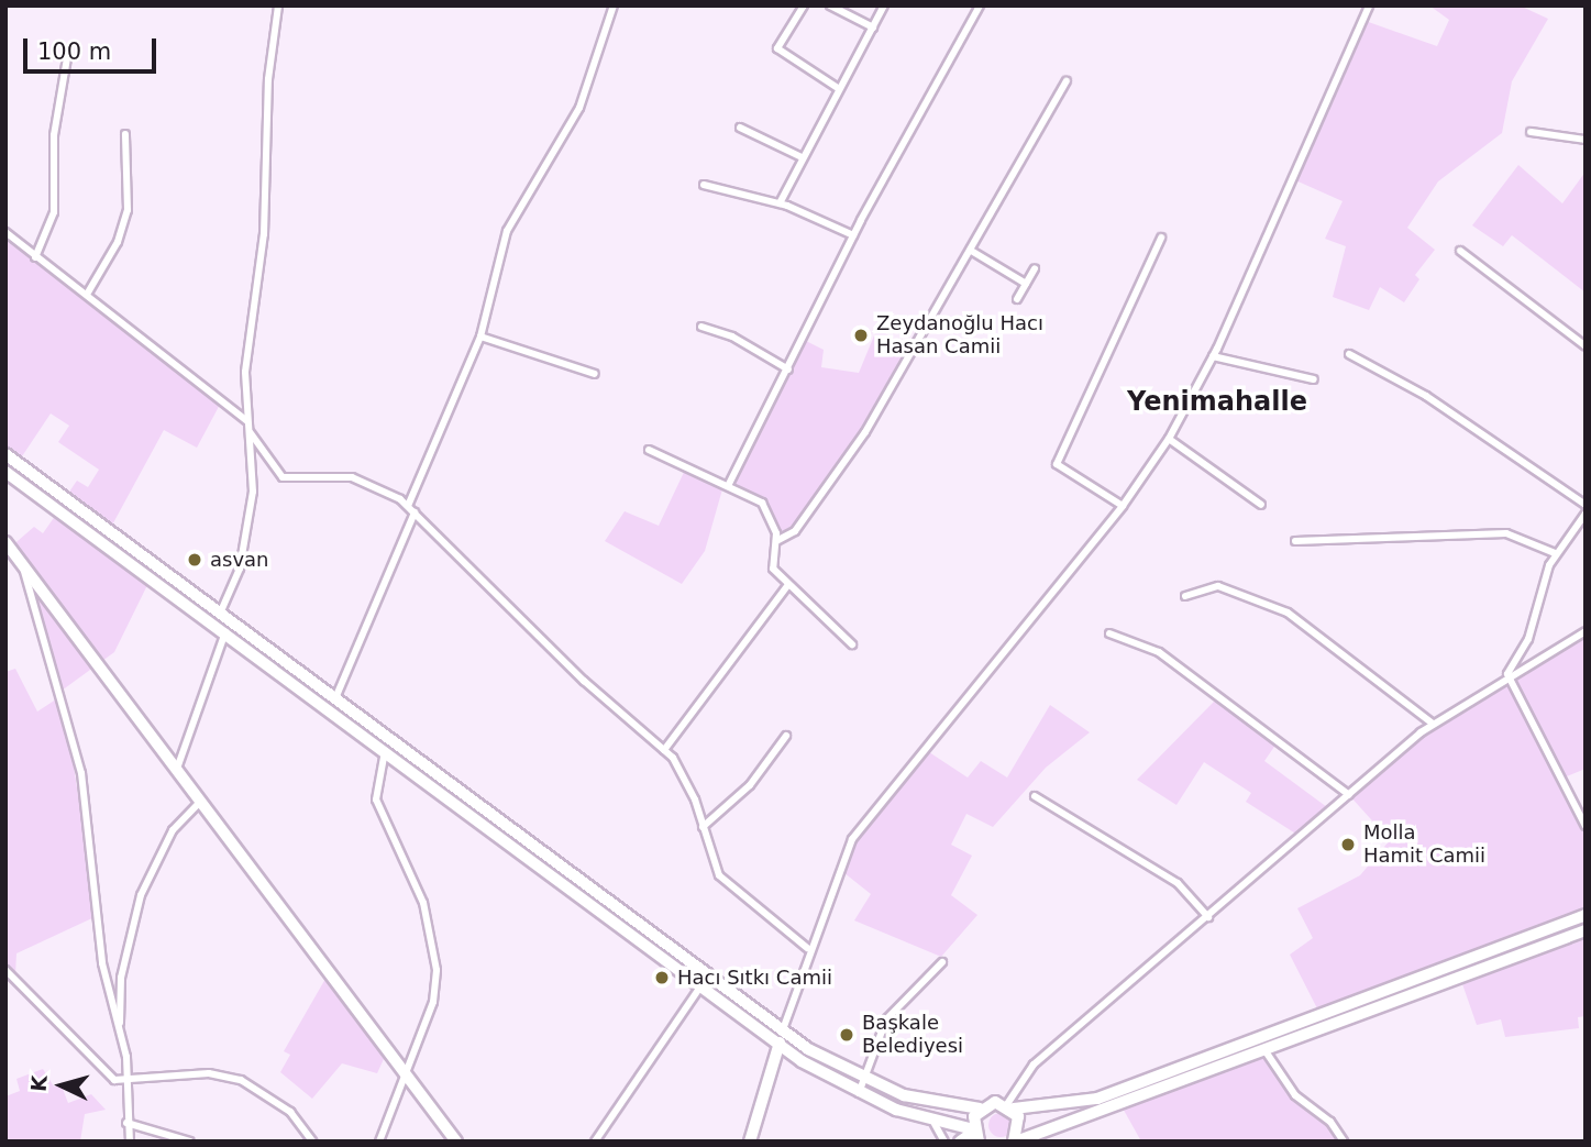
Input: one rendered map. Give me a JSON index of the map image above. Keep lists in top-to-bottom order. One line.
{"districts":["Yenimahalle"],"places":["Zeydanoğlu Hacı Hasan Camii","asvan","Molla Hamit Camii","Hacı Sıtkı Camii","Başkale Belediyesi"],"scale_bar":"100 m","north":"left"}
